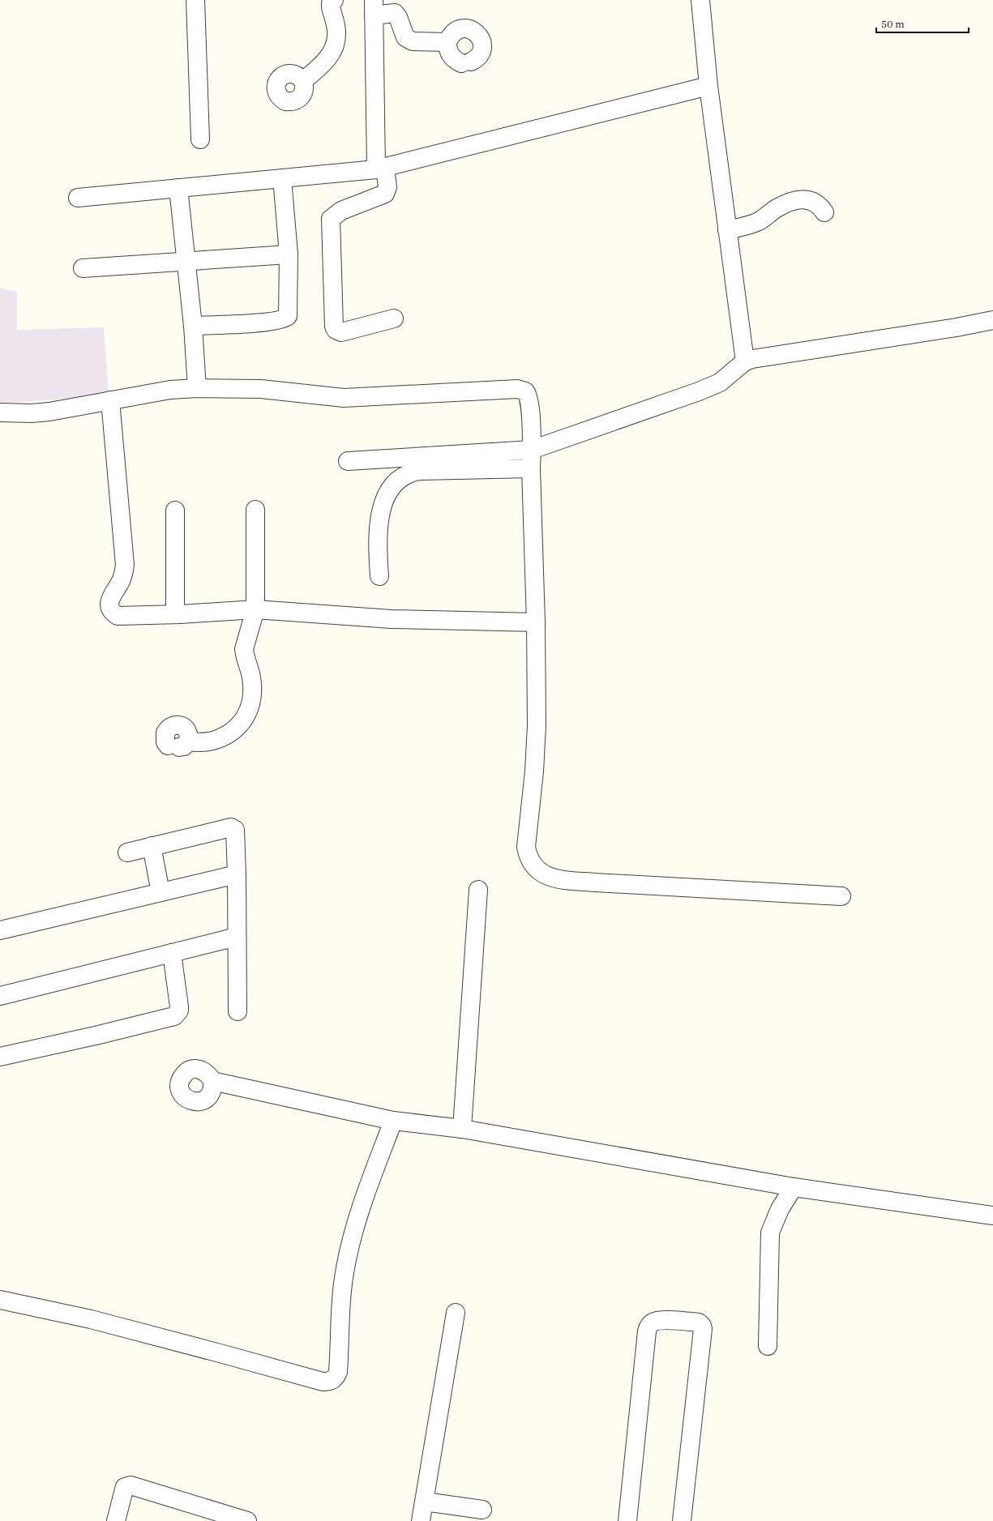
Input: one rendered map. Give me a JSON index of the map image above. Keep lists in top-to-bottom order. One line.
{"scale_bar":"50 m"}
